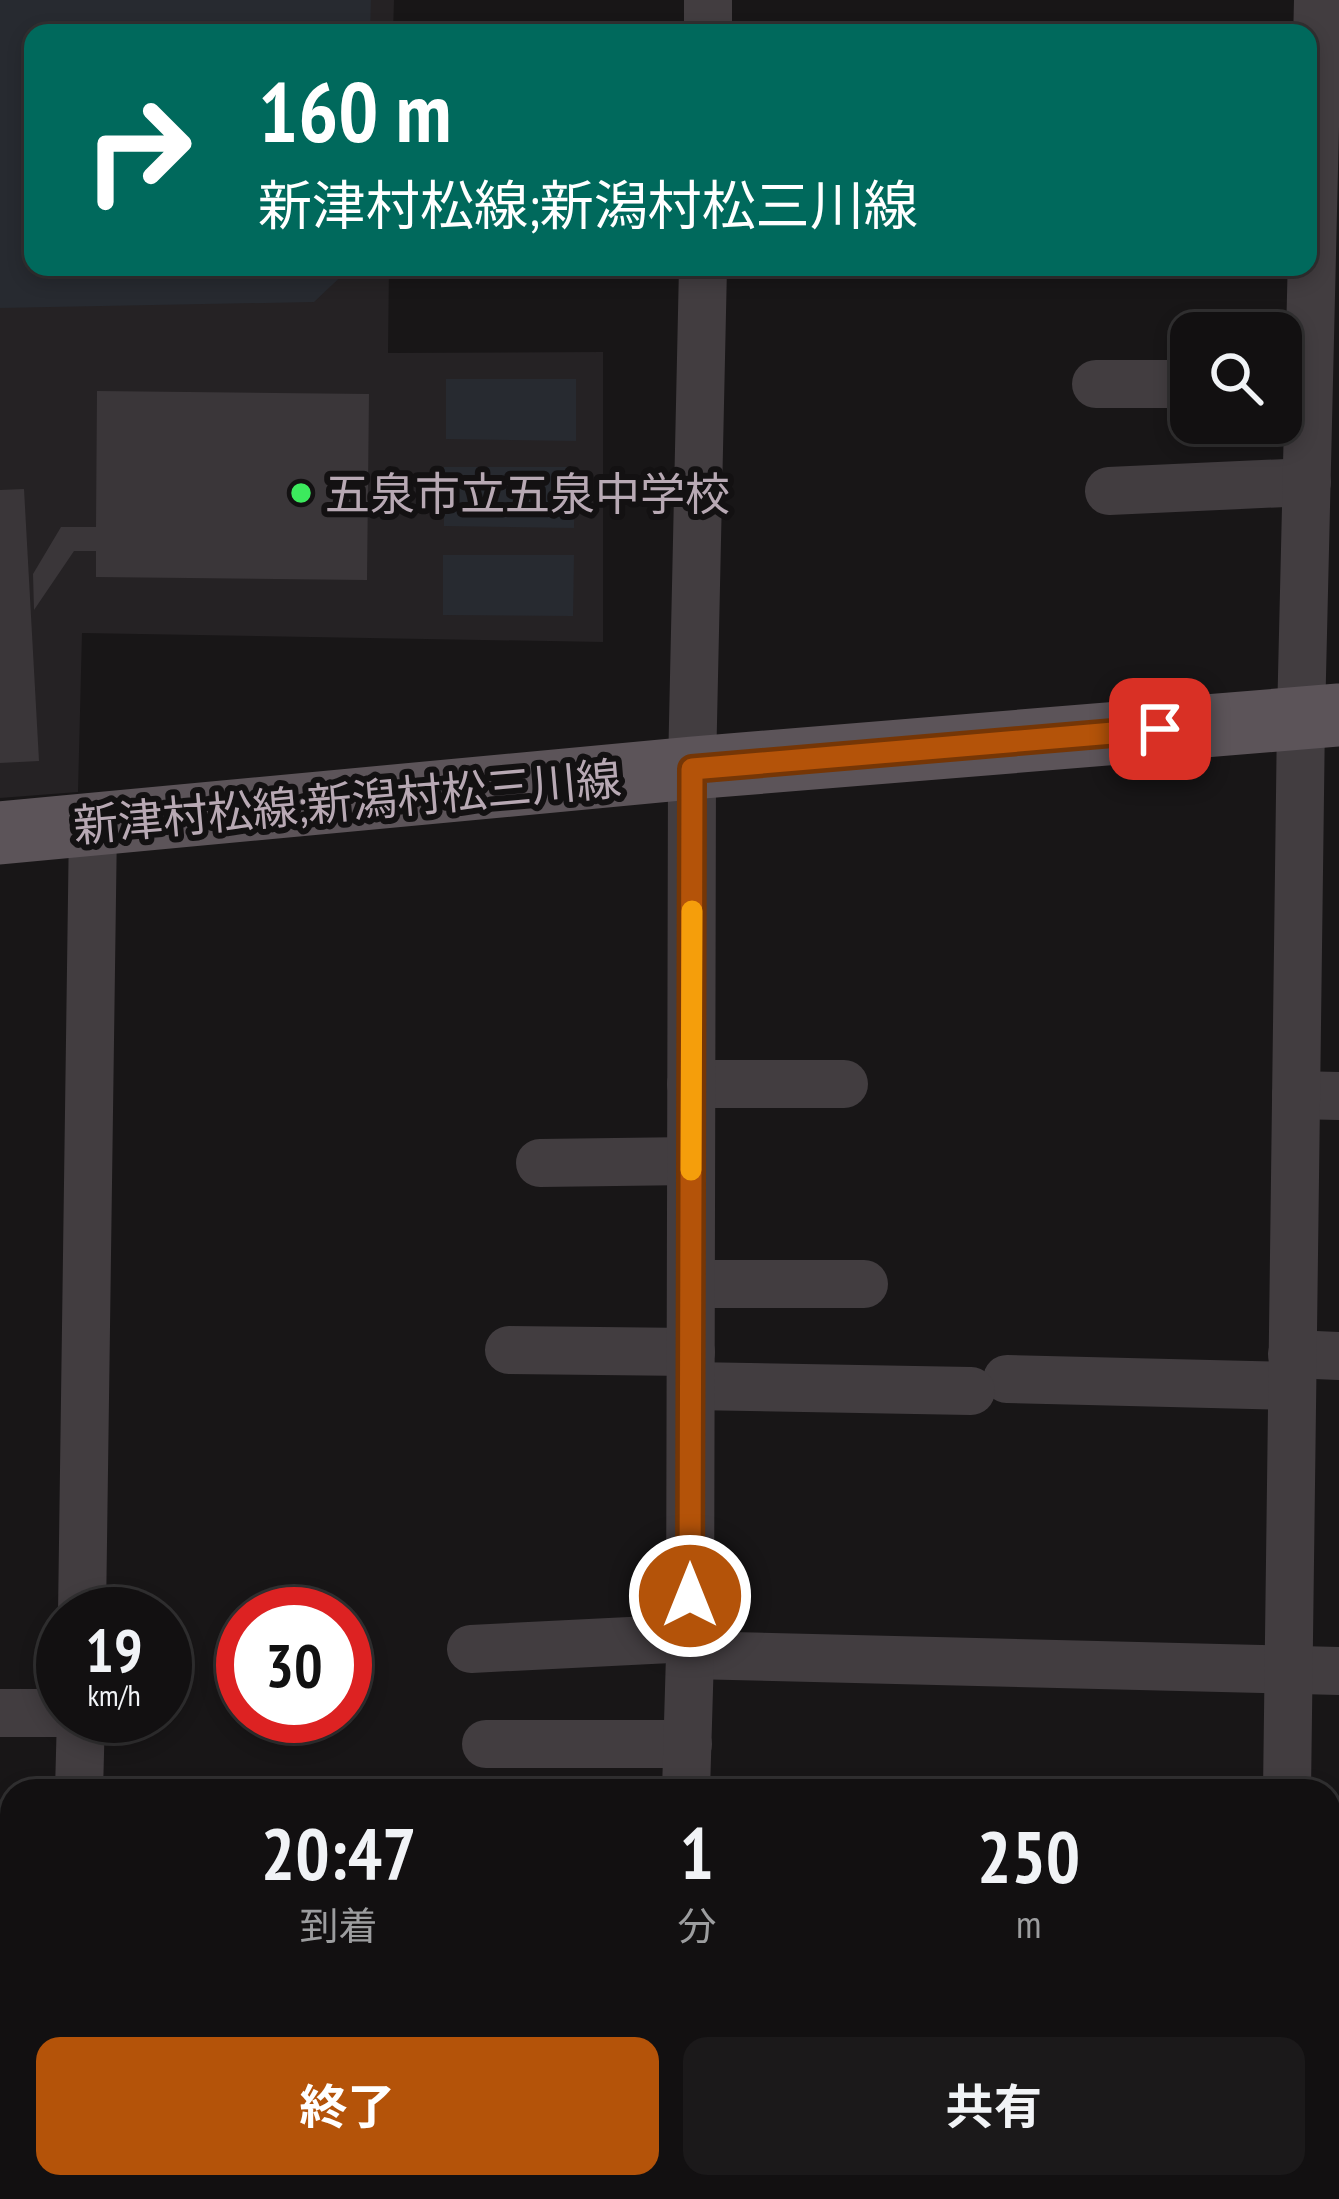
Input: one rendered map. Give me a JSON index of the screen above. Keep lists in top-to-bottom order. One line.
{"streets":{"main road":["新津村松線;新潟村松三川線"]},"places":["五泉市立五泉中学校"],"page":{"turn":["160 m","新津村松線;新潟村松三川線"],"speed":"19 km/h","limit":"30","eta":["20:47","到着","1","分","250","m"],"buttons":["終了","共有"]}}
